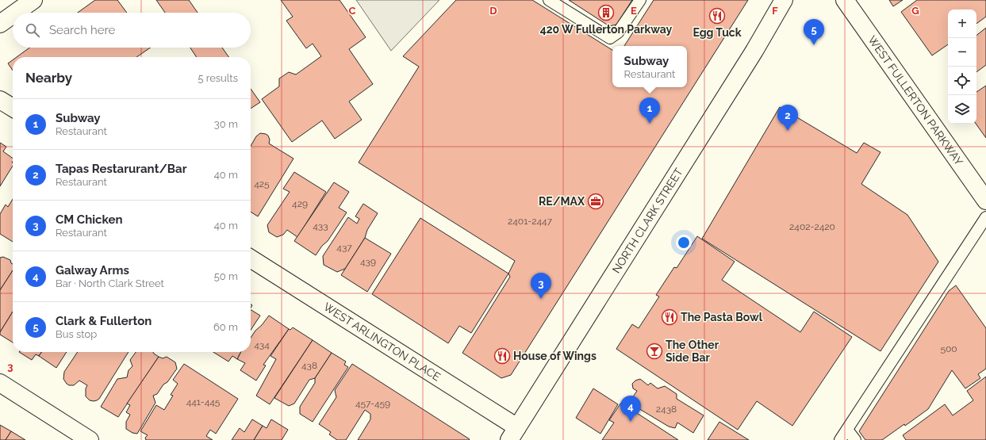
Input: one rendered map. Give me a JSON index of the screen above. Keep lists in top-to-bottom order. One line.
{"streets":{"main road":["WEST FULLERTON PARKWAY","NORTH CLARK STREET","WEST ARLINGTON PLACE"]},"crossings":[["NORTH CLARK STREET","WEST ARLINGTON PLACE"]],"places":{"building":["420 W Fullerton Parkway"],"restaurant":["Egg Tuck","The Pasta Bowl","House of Wings"],"office":["RE/MAX"],"bar":["The Other Side Bar"]},"house_numbers":["425","429","2401-2447","433","2402-2420","437","439","434","500","438","441-445","457-459","2438"],"page":{"map_buttons":["+","−"],"search":"Search here","pins":["5","1","2","3","4"],"popup":["Subway","Restaurant"],"heading":["Nearby","5 results"],"list":[{"mark":"1","name":"Subway","note":"Restaurant","value":"30 m"},{"mark":"2","name":"Tapas Restarurant/Bar","note":"Restaurant","value":"40 m"},{"mark":"3","name":"CM Chicken","note":"Restaurant","value":"40 m"},{"mark":"4","name":"Galway Arms","note":"Bar · North Clark Street","value":"50 m"},{"mark":"5","name":"Clark & Fullerton","note":"Bus stop","value":"60 m"}]},"grid":{"columns":["C","D","E","F","G"],"rows":["3"]}}
